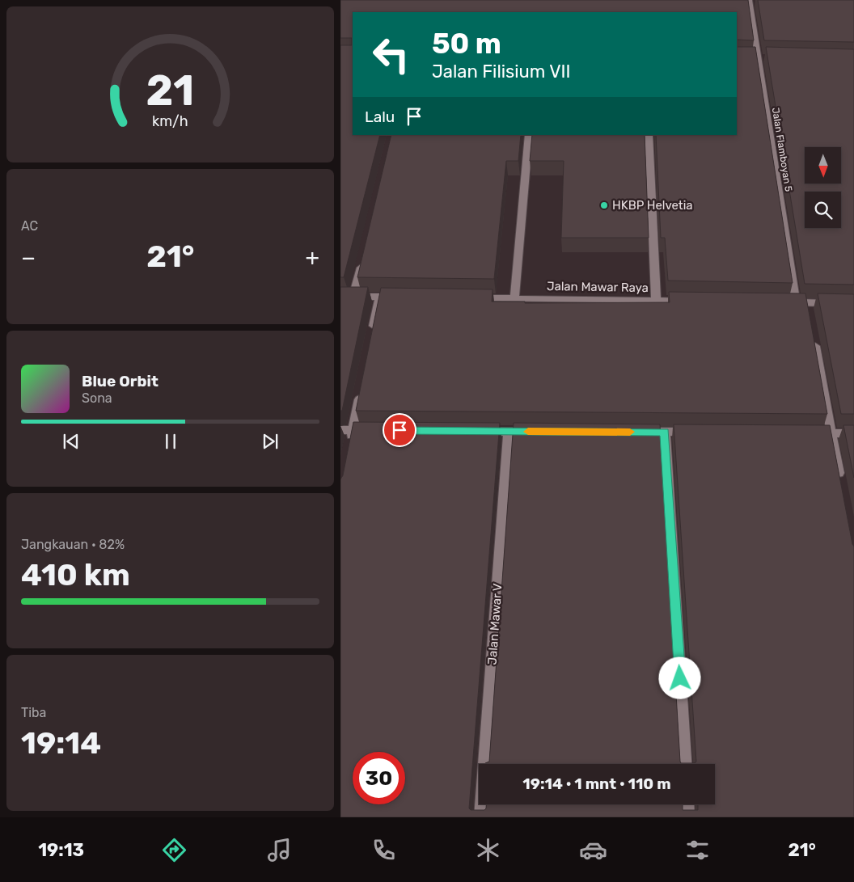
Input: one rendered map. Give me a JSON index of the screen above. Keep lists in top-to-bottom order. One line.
{"streets":{"street":["Jalan Flamboyan 5","Jalan Mawar Raya","Jalan Mawar V"]},"places":["HKBP Helvetia"],"north":"bottom","page":{"turn":["50 m","Jalan Filisium VII"],"then":"Lalu","tile":["AC",["Jangkauan · 82%","410 km"],["Tiba","19:14"]],"heat":["−","21°","+"],"song":["Blue Orbit","Sona"],"limit":"30","trip":"19:14 · 1 mnt · 110 m","tabs":["19:13","21°"],"gauge":["21","km/h"]}}
